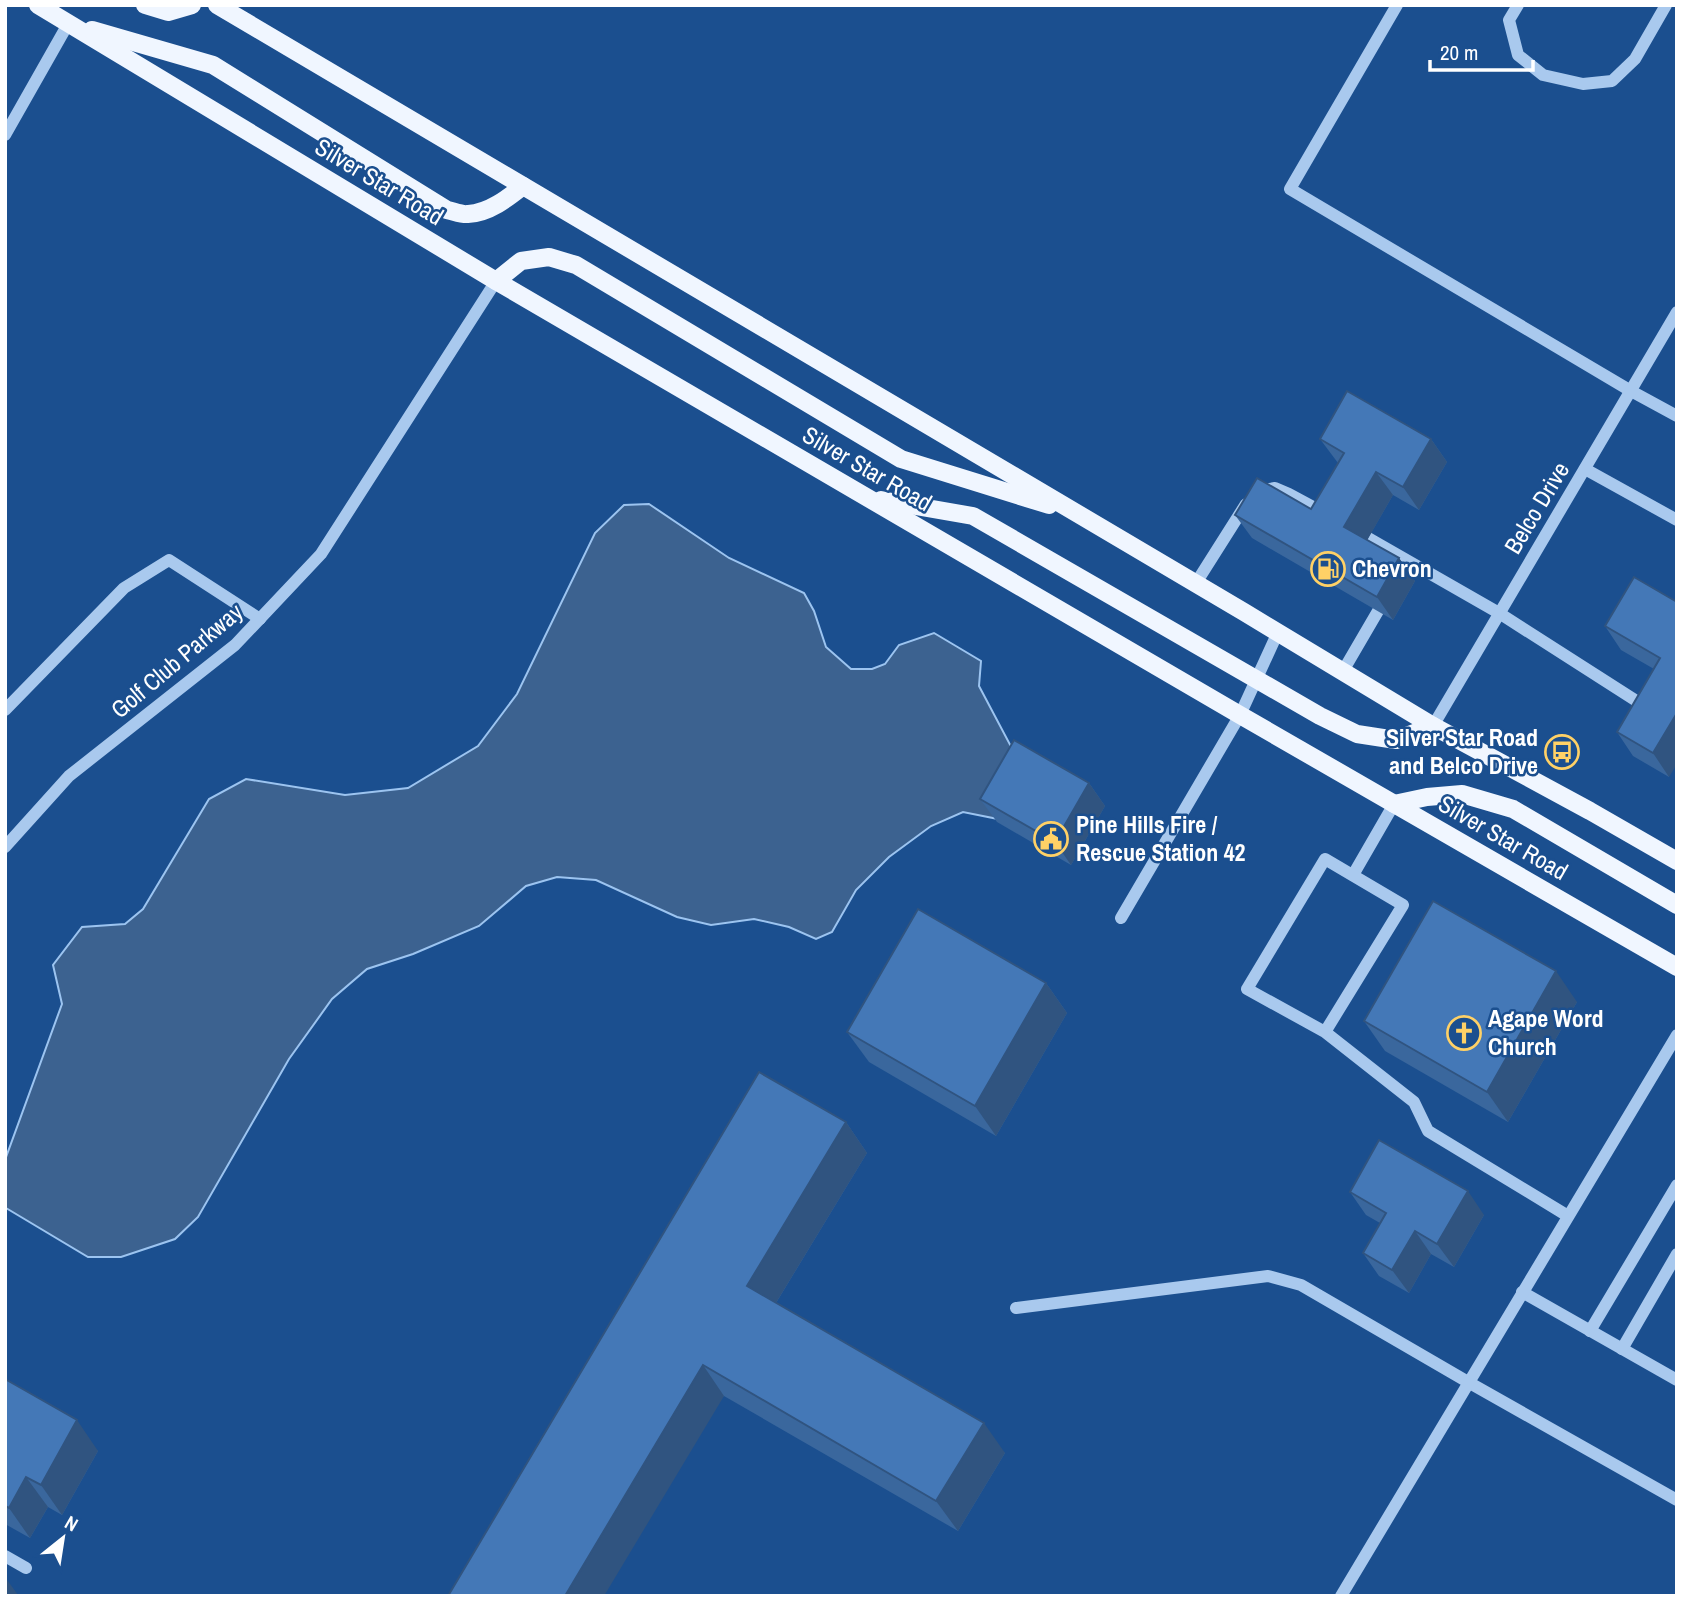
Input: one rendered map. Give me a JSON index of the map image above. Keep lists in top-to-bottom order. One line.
{"streets":{"main road":["Silver Star Road"],"street":["Belco Drive","Golf Club Parkway"]},"crossings":[["Silver Star Road","Golf Club Parkway"]],"places":{"fuel station":["Chevron"],"bus stop":["Silver Star Road and Belco Drive"],"public building":["Pine Hills Fire / Rescue Station 42"],"church":["Agape Word Church"]},"scale_bar":"20 m","north":"top right"}
